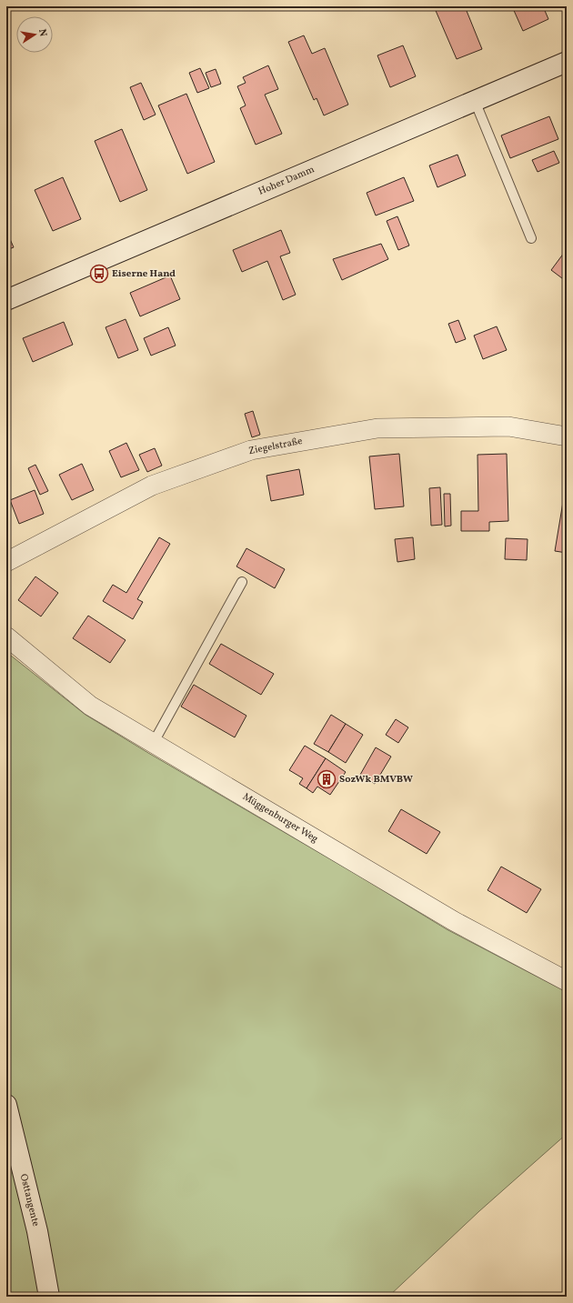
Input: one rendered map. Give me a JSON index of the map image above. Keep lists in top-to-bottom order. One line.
{"streets":{"main road":["Hoher Damm","Osttangente"],"street":["Ziegelstraße","Müggenburger Weg"]},"places":{"bus stop":["Eiserne Hand"],"building":["SozWk BMVBW"]},"north":"right"}
